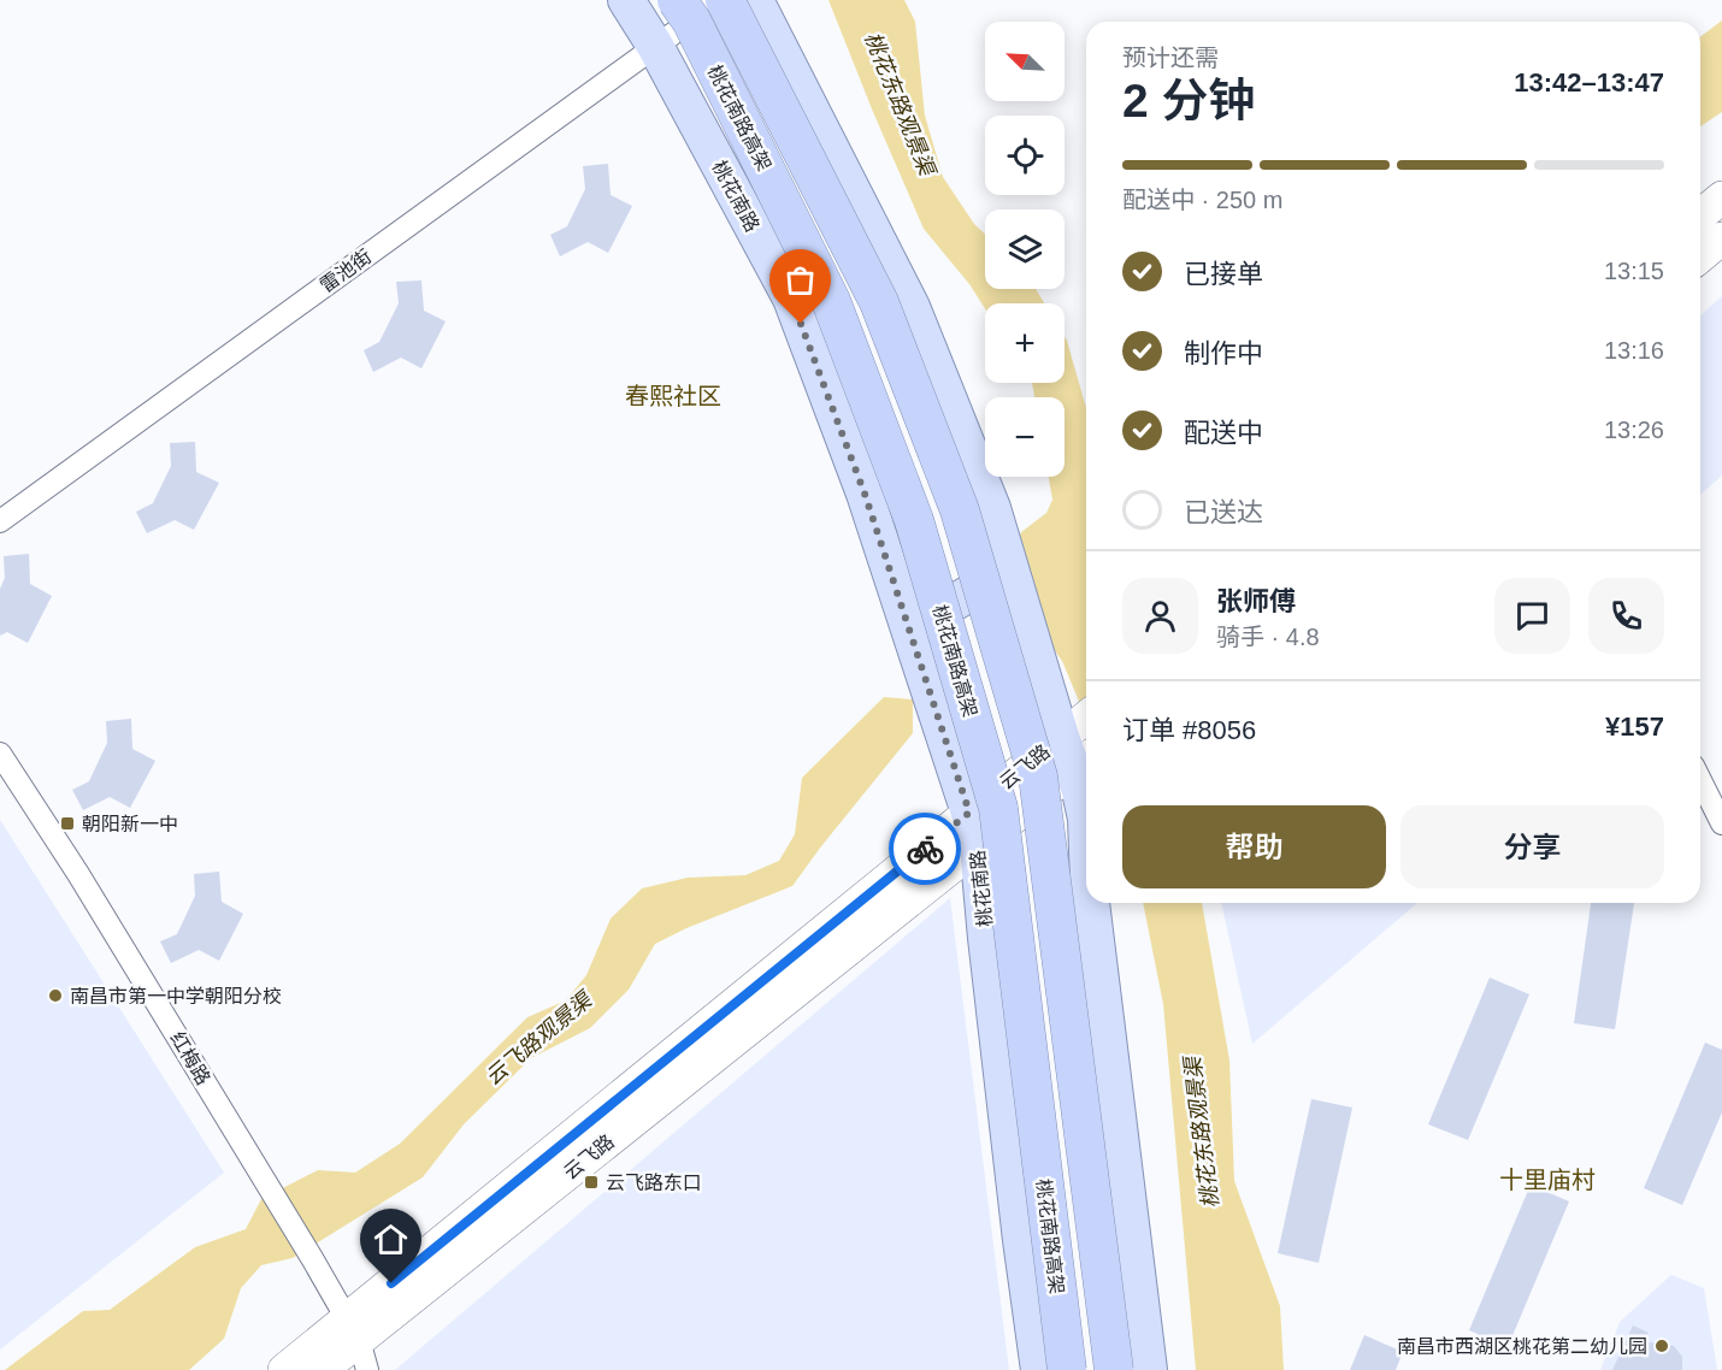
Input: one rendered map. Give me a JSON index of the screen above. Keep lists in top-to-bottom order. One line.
{"streets":{"highway":["桃花南路高架"],"main road":["桃花南路","云飞路"],"street":["雷池街","红梅路"]},"crossings":[["桃花南路高架","雷池街"],["桃花南路","雷池街"],["桃花南路","云飞路"],["云飞路","红梅路"]],"districts":["春熙社区","十里庙村"],"water":["桃花东路观景渠","云飞路观景渠"],"places":{"transit":["朝阳新一中","云飞路东口"],"other":["南昌市第一中学朝阳分校","南昌市西湖区桃花第二幼儿园"]},"north":"top left","page":{"map_buttons":["+","−"],"heading":["2 分钟","预计还需","13:42–13:47"],"panel":["张师傅","骑手 · 4.8","订单 #8056","¥157"],"bar":"配送中 · 250 m","list":[["已接单","13:15"],["制作中","13:16"],["配送中","13:26"],"已送达"],"buttons":["帮助","分享"]}}
